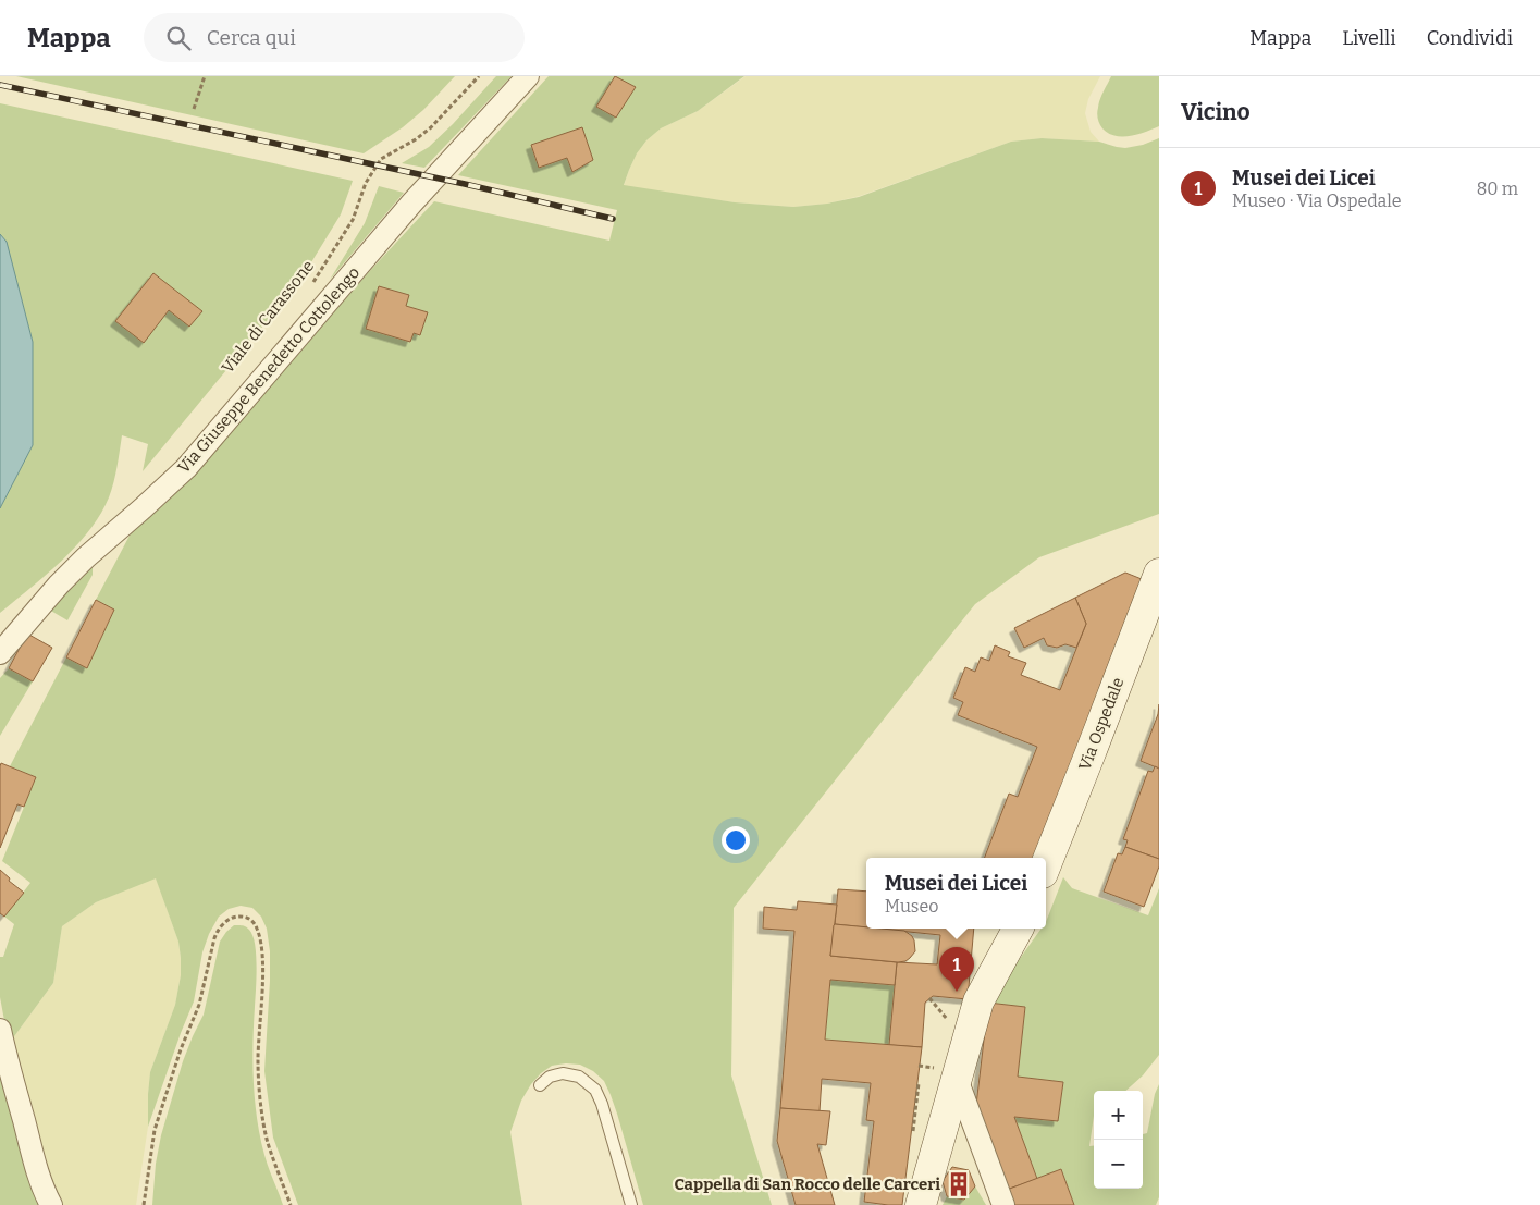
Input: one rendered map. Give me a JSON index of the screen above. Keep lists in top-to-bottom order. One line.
{"streets":{"street":["Via Giuseppe Benedetto Cottolengo","Via Ospedale"],"path":["Viale di Carassone"]},"places":{"building":["Cappella di San Rocco delle Carceri"]},"page":{"header":"Mappa","search":"Cerca qui","nav":["Mappa","Livelli","Condividi"],"heading":"Vicino","list":[{"mark":"1","name":"Musei dei Licei","note":"Museo · Via Ospedale","value":"80 m"}],"popup":["Musei dei Licei","Museo"],"pins":"1","map_buttons":["+","−"]}}
